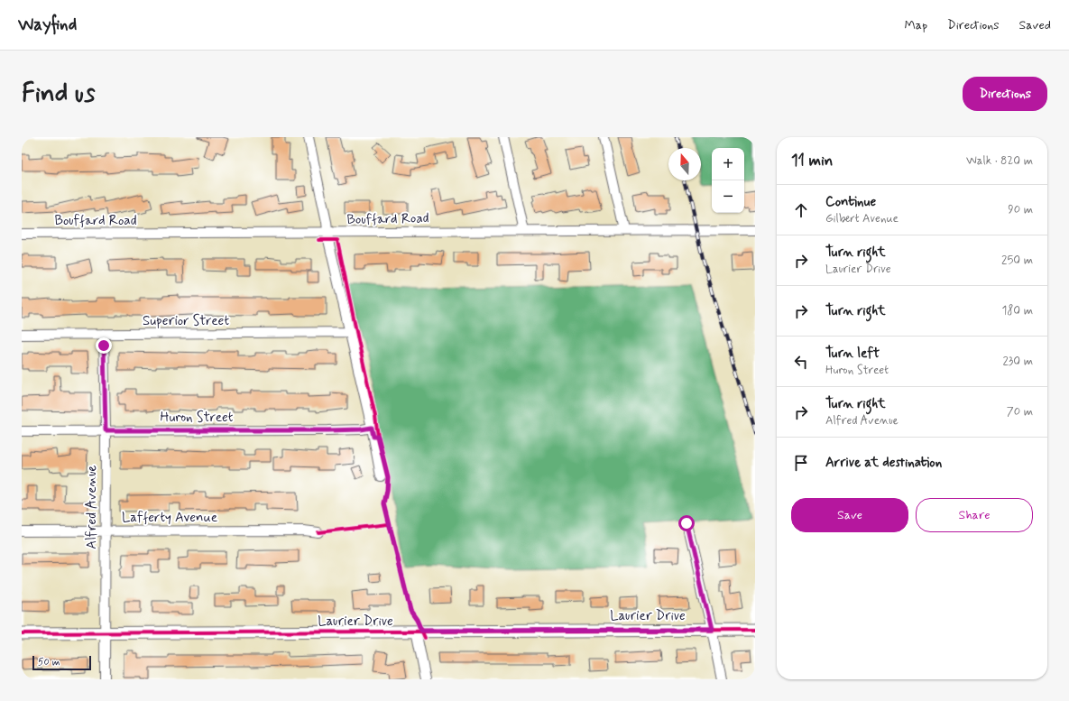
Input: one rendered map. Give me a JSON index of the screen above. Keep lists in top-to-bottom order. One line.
{"streets":{"street":["Bouffard Road","Superior Street","Huron Street","Alfred Avenue","Lafferty Avenue","Laurier Drive"]},"crossings":[["Superior Street","Alfred Avenue"],["Huron Street","Alfred Avenue"],["Alfred Avenue","Lafferty Avenue"],["Alfred Avenue","Laurier Drive"]],"scale_bar":"50 m","north":"top","page":{"header":"Wayfind","nav":["Map","Directions","Saved"],"buttons":["Directions",["Save","Share"]],"title":"Find us","heading":["11 min","Walk · 820 m"],"map_buttons":["+","−"],"list":[["Continue","Gilbert Avenue","90 m"],["Turn right","Laurier Drive","250 m"],["Turn right","180 m"],["Turn left","Huron Street","230 m"],["Turn right","Alfred Avenue","70 m"],"Arrive at destination"],"scale":"50 m"}}
